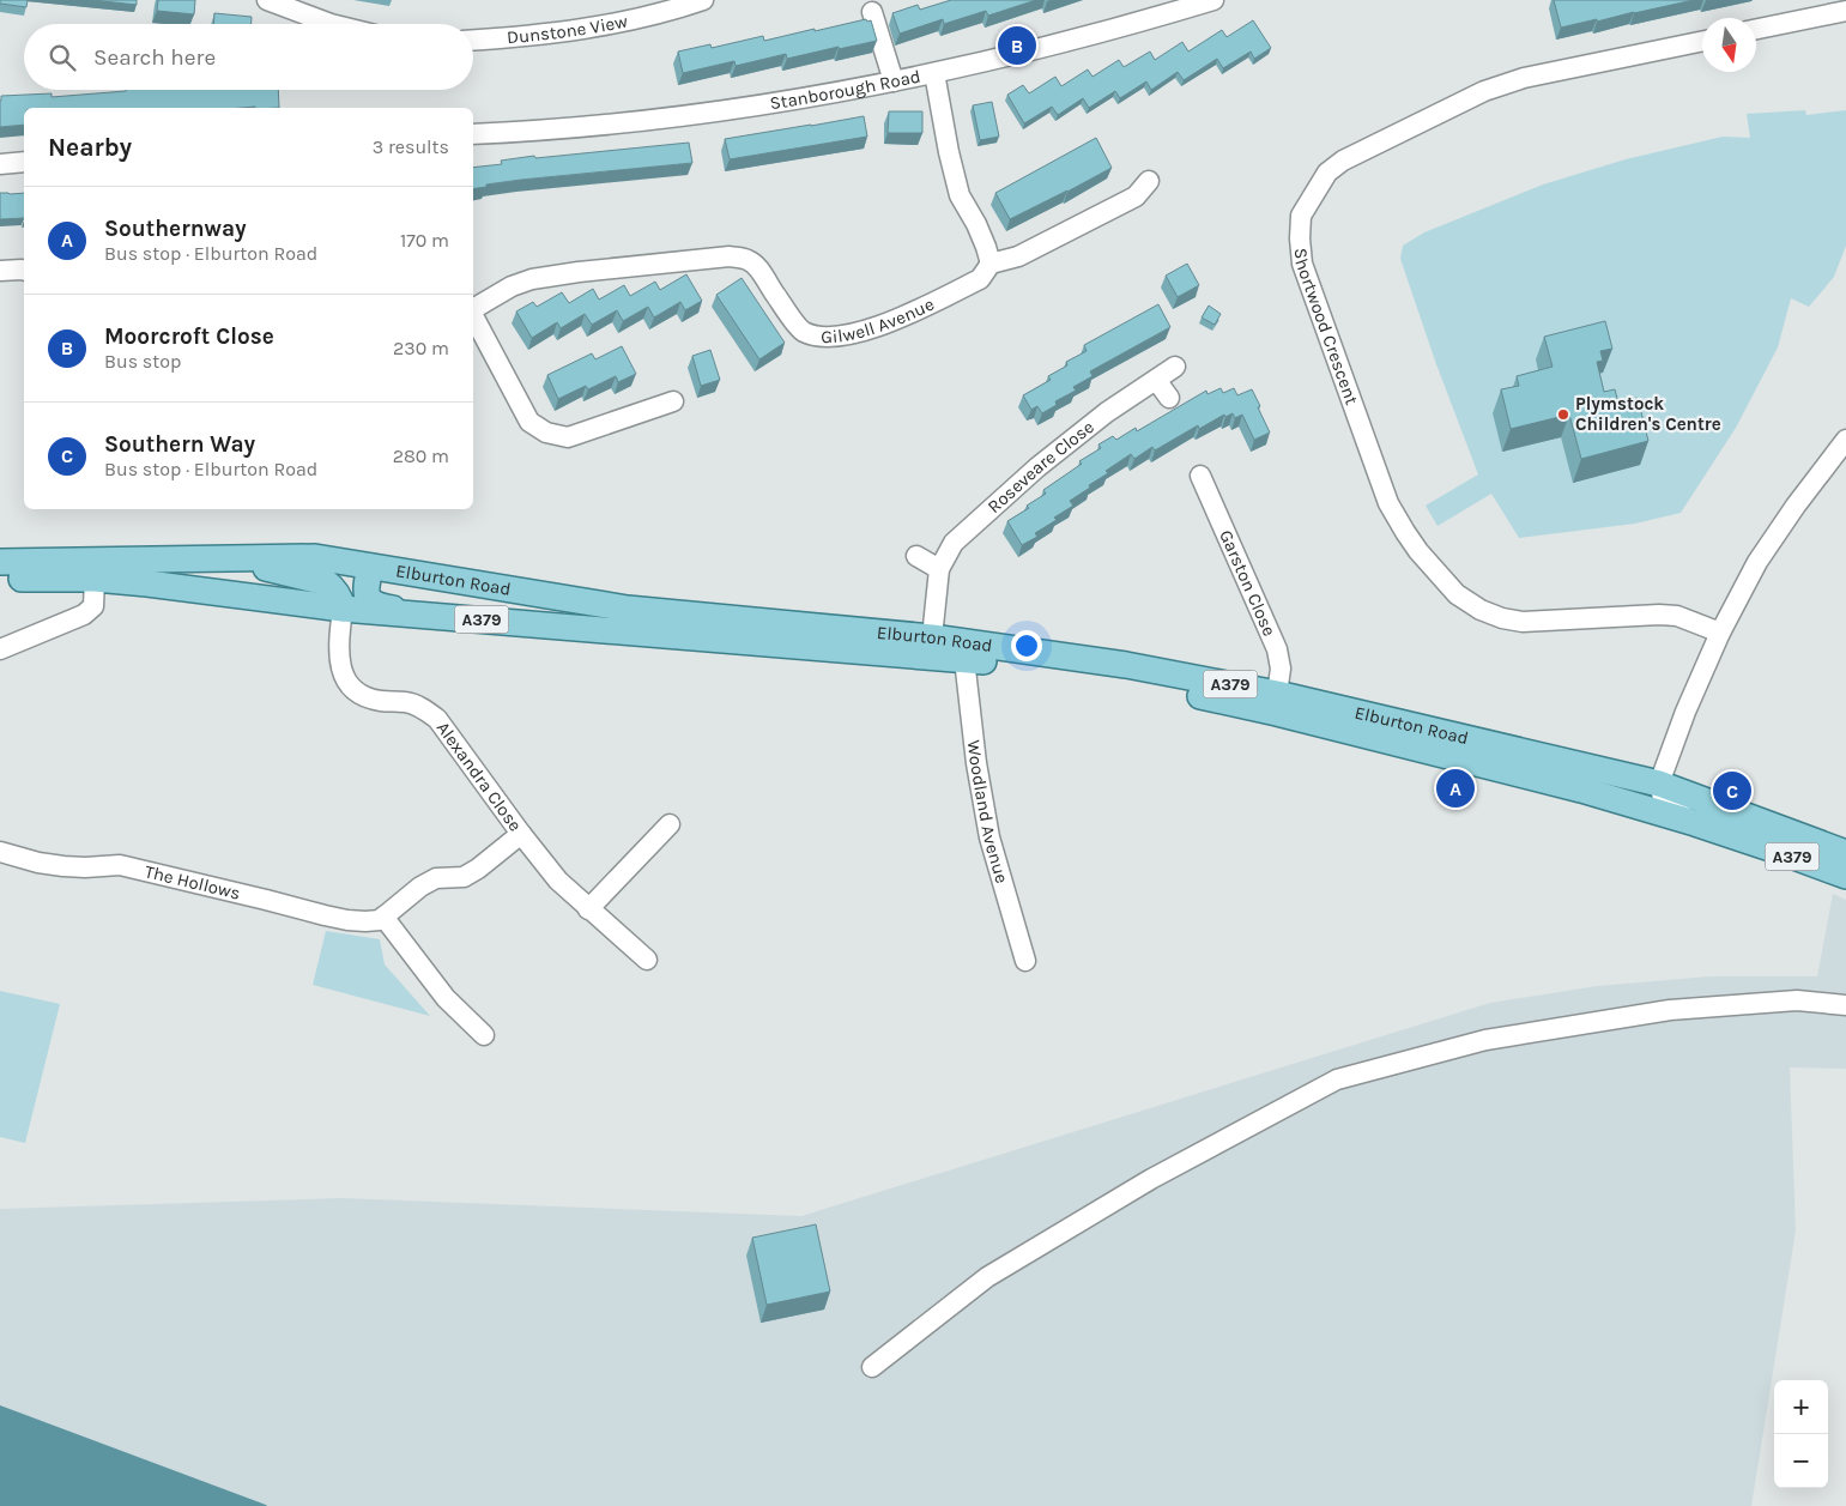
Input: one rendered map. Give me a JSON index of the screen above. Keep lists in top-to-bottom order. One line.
{"streets":{"main road":["Elburton Road","A379"],"street":["Dunstone View","Stanborough Road","Gilwell Avenue","Shortwood Crescent","Roseveare Close","Garston Close","Alexandra Close","Woodland Avenue","The Hollows"]},"crossings":[["Roseveare Close","Elburton Road"],["Elburton Road","Garston Close"],["Elburton Road","A379"],["Elburton Road","Alexandra Close"],["Elburton Road","Woodland Avenue"],["A379","Alexandra Close"]],"places":["Plymstock Children's Centre"],"north":"bottom","page":{"pins":["B","A","C"],"search":"Search here","heading":["Nearby","3 results"],"list":[{"mark":"A","name":"Southernway","note":"Bus stop · Elburton Road","value":"170 m"},{"mark":"B","name":"Moorcroft Close","note":"Bus stop","value":"230 m"},{"mark":"C","name":"Southern Way","note":"Bus stop · Elburton Road","value":"280 m"}],"map_buttons":["+","−"]}}
